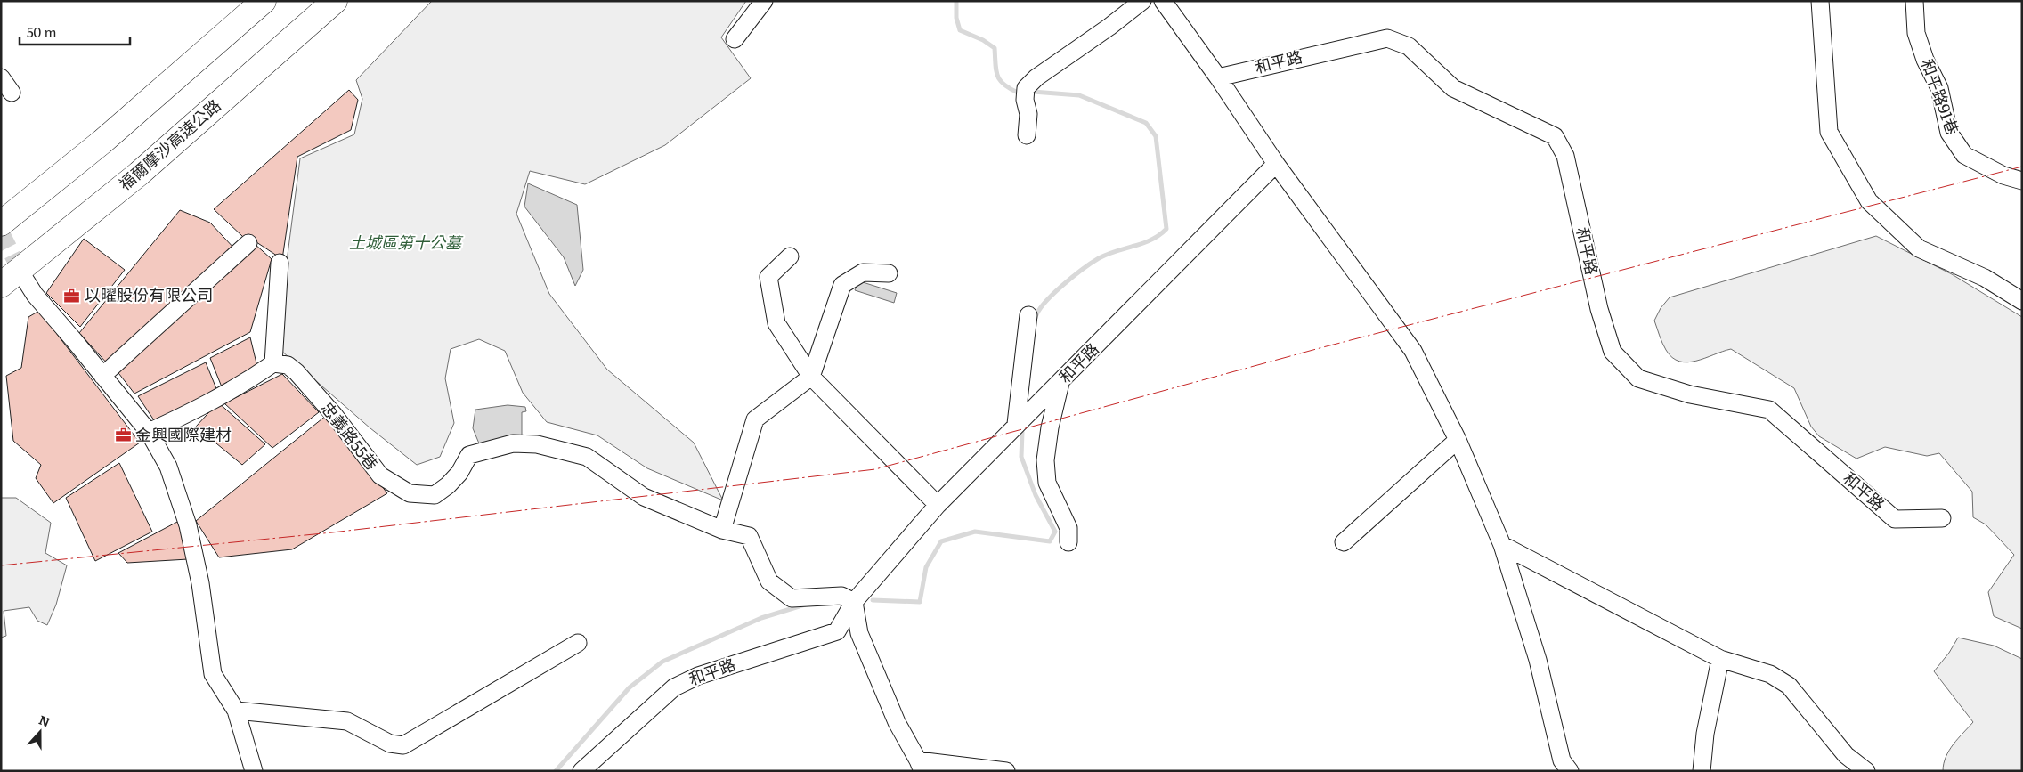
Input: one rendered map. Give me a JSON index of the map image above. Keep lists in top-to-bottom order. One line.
{"streets":{"highway":["福爾摩沙高速公路"],"street":["和平路","和平路91巷","忠義路55巷"]},"crossings":[["和平路","忠義路55巷"]],"parks":["土城區第十公墓"],"places":{"office":["以曜股份有限公司","金興國際建材"]},"scale_bar":"50 m","north":"top"}
